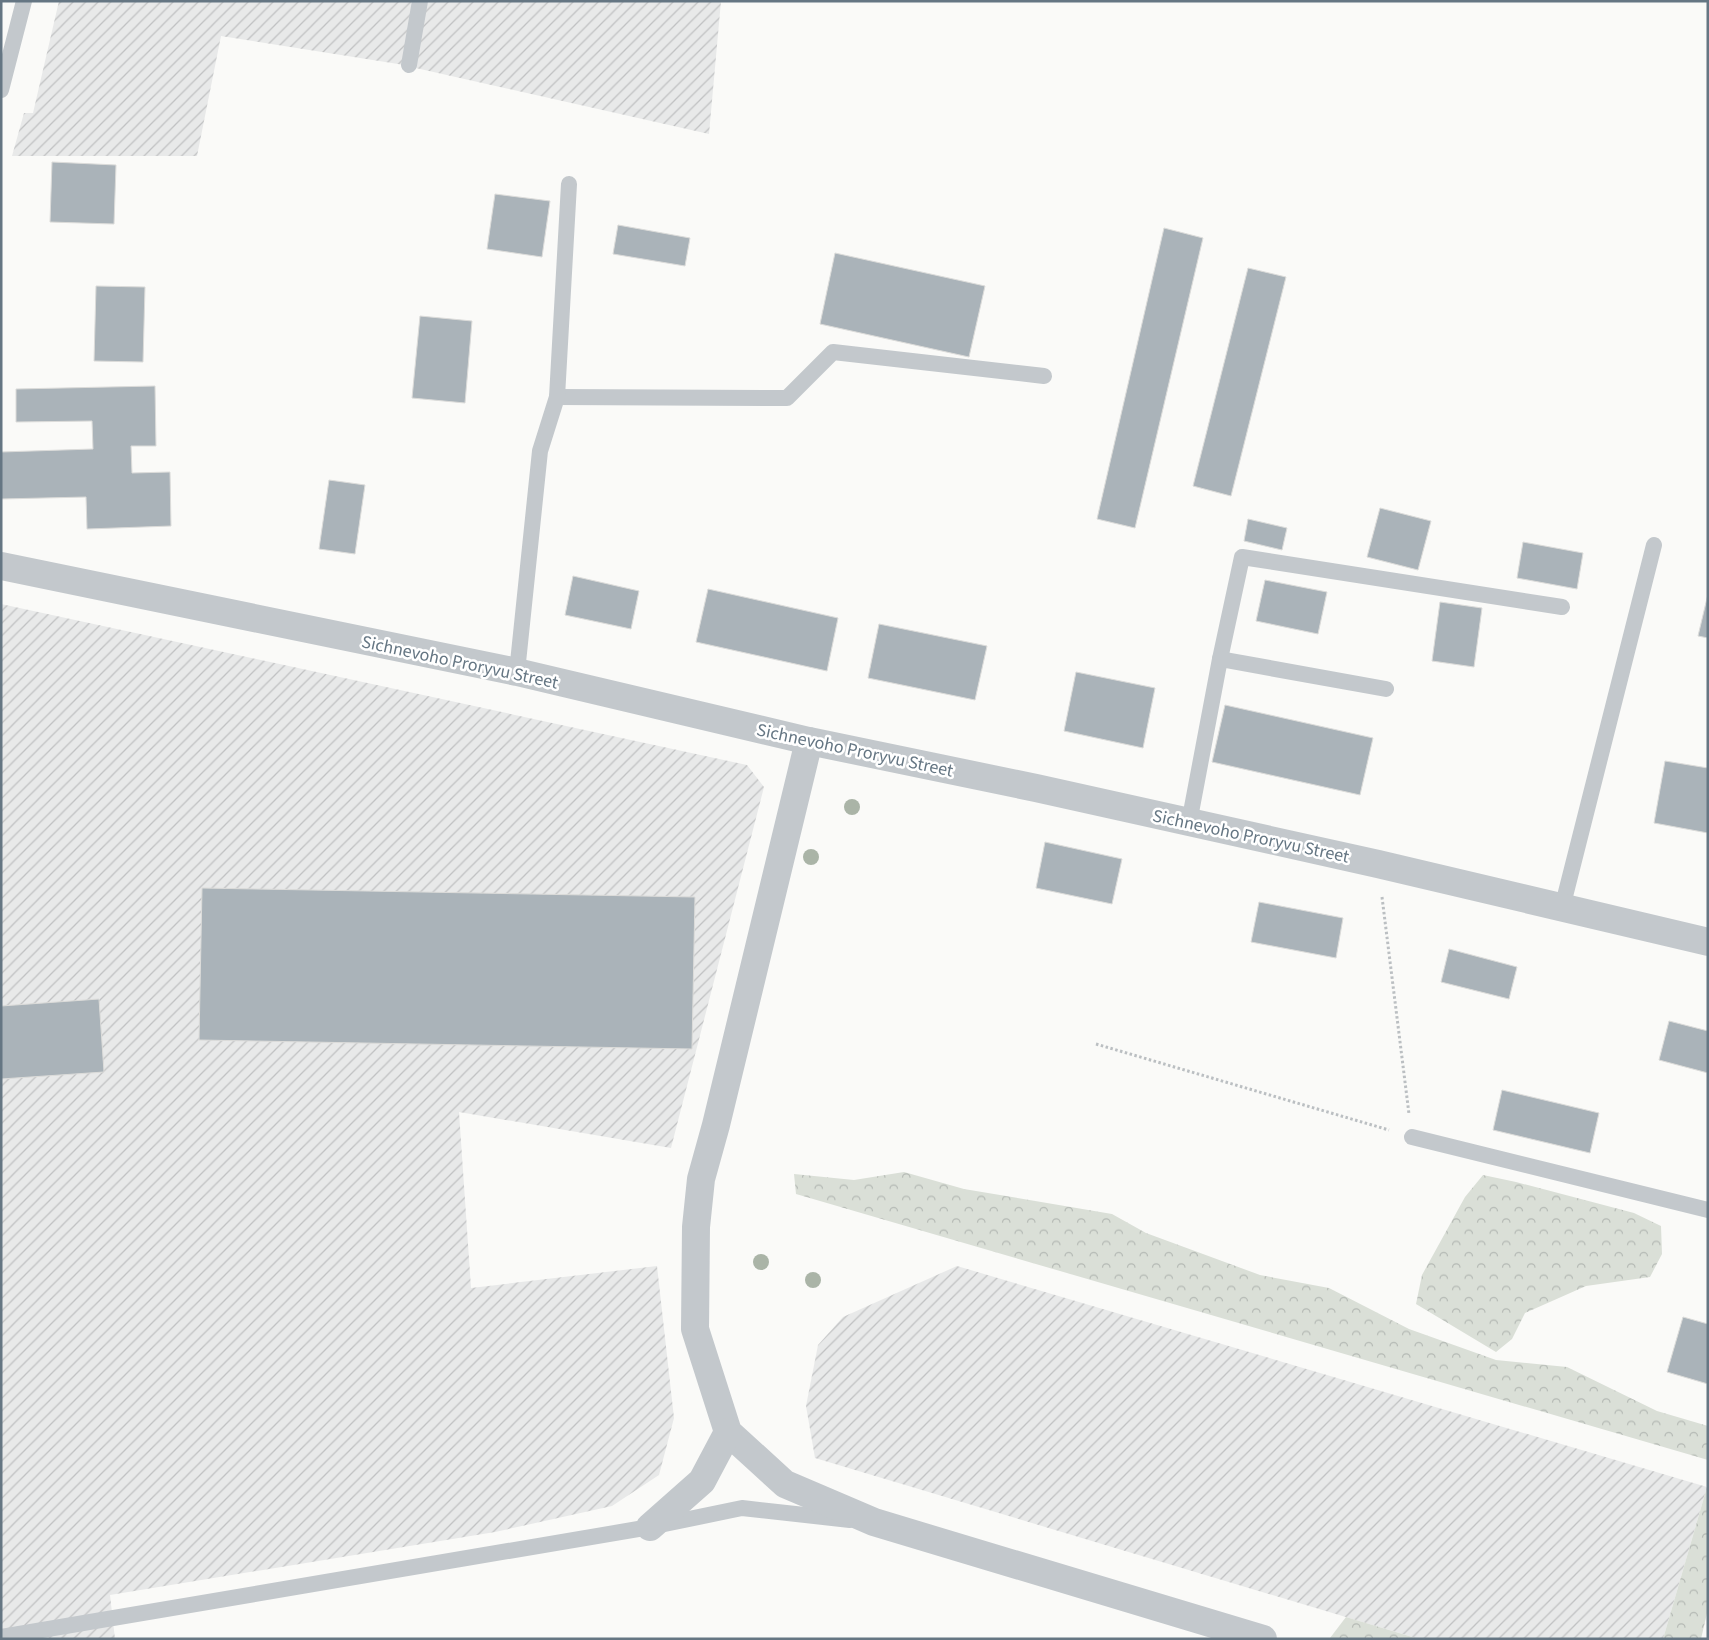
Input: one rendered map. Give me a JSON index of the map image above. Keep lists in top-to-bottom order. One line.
{"streets":{"street":["Sichnevoho Proryvu Street"]}}
